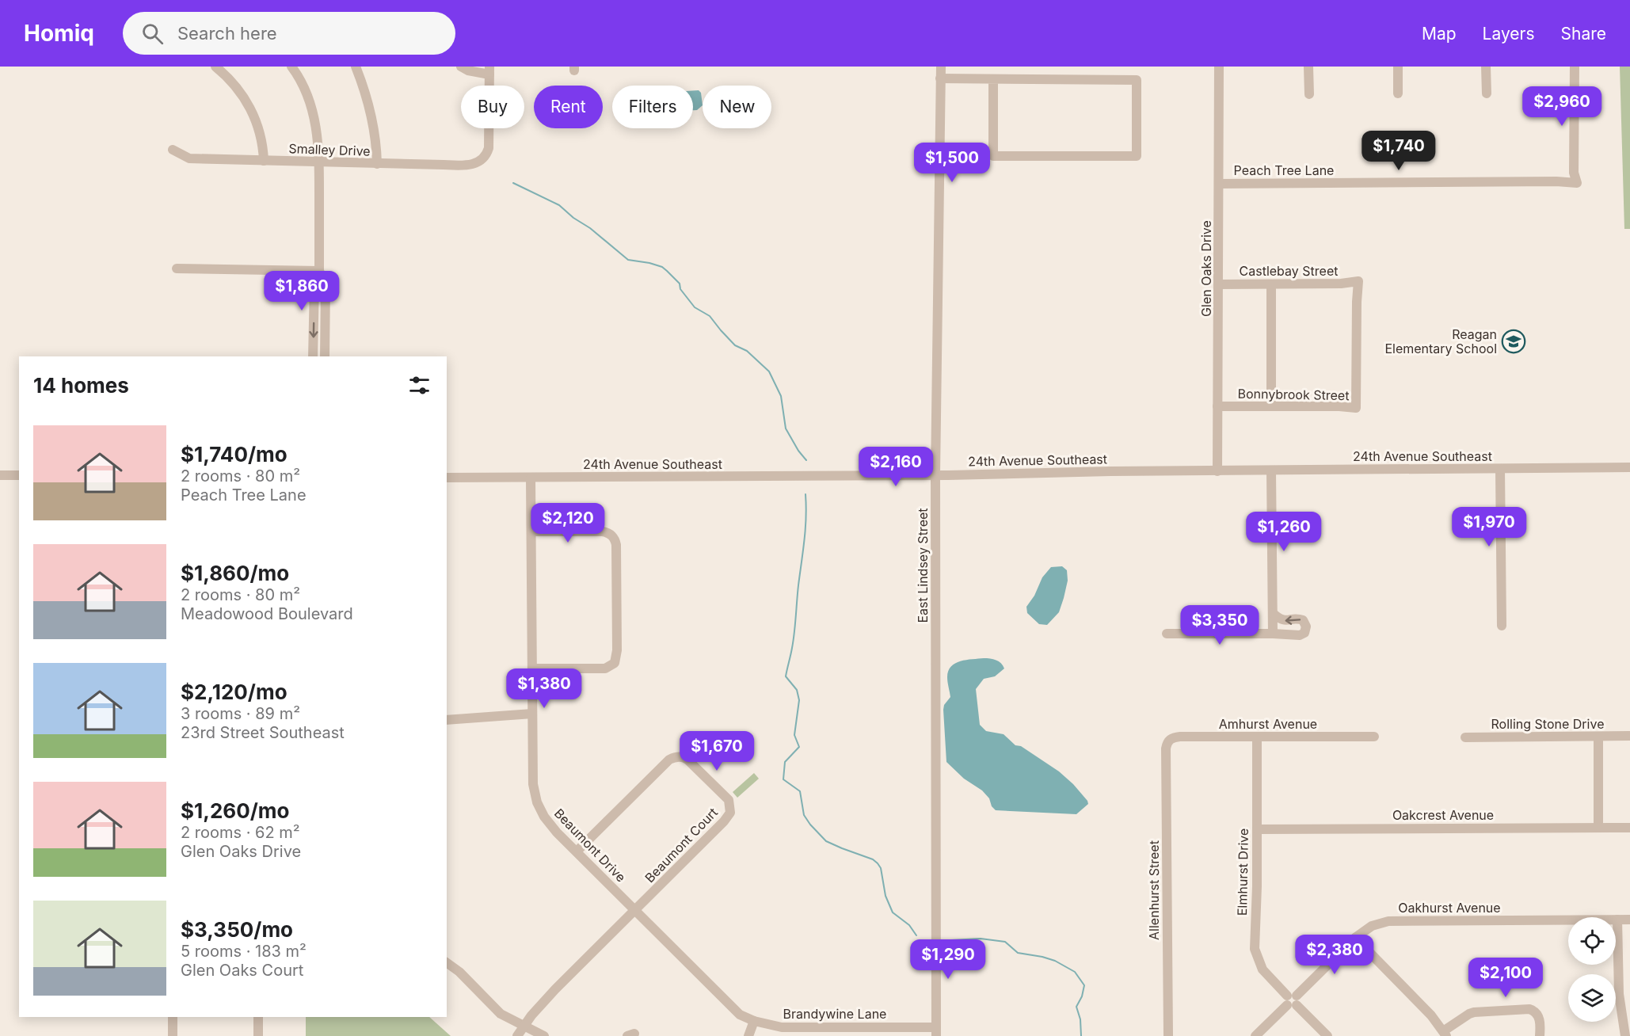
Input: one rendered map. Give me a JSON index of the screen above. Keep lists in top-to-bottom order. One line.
{"streets":{"street":["Smalley Drive","Peach Tree Lane","Glen Oaks Drive","Castlebay Street","Bonnybrook Street","24th Avenue Southeast","East Lindsey Street","Amhurst Avenue","Rolling Stone Drive","Oakcrest Avenue","Beaumont Drive","Beaumont Court","Elmhurst Drive","Allenhurst Street","Oakhurst Avenue","Brandywine Lane"]},"crossings":[["Peach Tree Lane","Glen Oaks Drive"],["Glen Oaks Drive","Castlebay Street"],["Glen Oaks Drive","Bonnybrook Street"],["Glen Oaks Drive","24th Avenue Southeast"],["Castlebay Street","Bonnybrook Street"],["24th Avenue Southeast","East Lindsey Street"],["24th Avenue Southeast","Beaumont Drive"],["East Lindsey Street","Brandywine Lane"],["Amhurst Avenue","Elmhurst Drive"],["Amhurst Avenue","Allenhurst Street"],["Oakcrest Avenue","Elmhurst Drive"],["Beaumont Drive","Beaumont Court"],["Beaumont Drive","Brandywine Lane"],["Beaumont Court","Brandywine Lane"],["Elmhurst Drive","Oakhurst Avenue"]],"places":{"school or university":["Reagan Elementary School"]},"page":{"header":"Homiq","search":"Search here","nav":["Map","Layers","Share"],"chip":["Buy","Rent","Filters","New"],"price":["$2,960","$1,740","$1,500","$1,860","$2,160","$2,120","$1,970","$1,260","$3,350","$1,380","$1,670","$2,380","$1,290","$2,100"],"heading":"14 homes","list":[{"name":"$1,740/mo","note":"2 rooms · 80 m² · Peach Tree Lane"},{"name":"$1,860/mo","note":"2 rooms · 80 m² · Meadowood Boulevard"},{"name":"$2,120/mo","note":"3 rooms · 89 m² · 23rd Street Southeast"},{"name":"$1,260/mo","note":"2 rooms · 62 m² · Glen Oaks Drive"},{"name":"$3,350/mo","note":"5 rooms · 183 m² · Glen Oaks Court"}]}}
